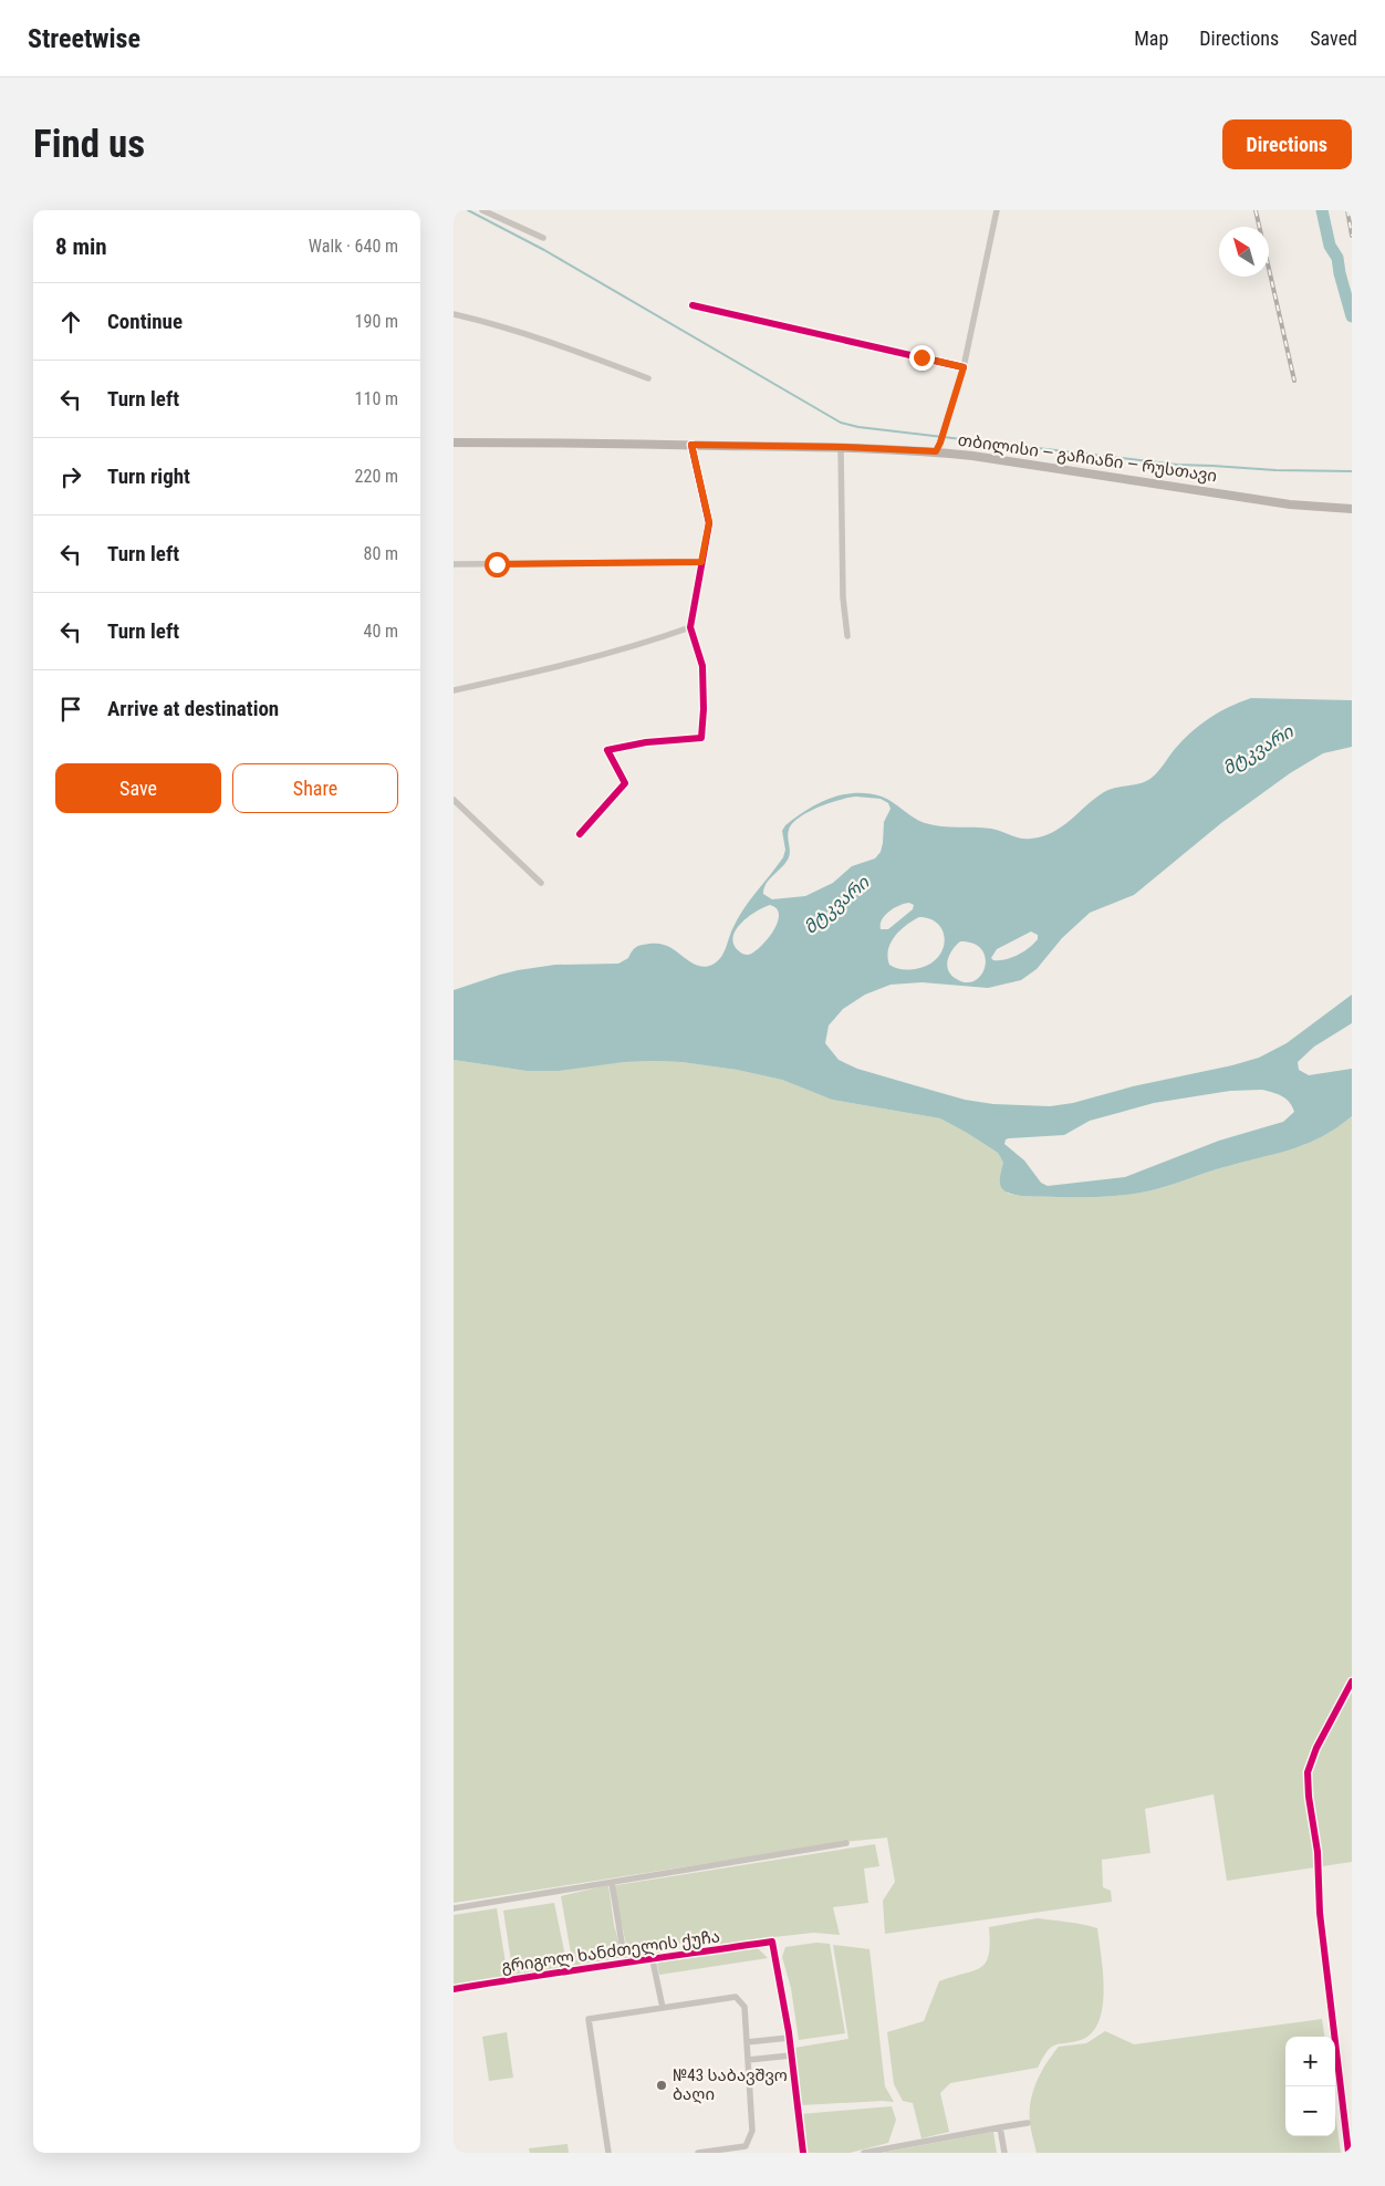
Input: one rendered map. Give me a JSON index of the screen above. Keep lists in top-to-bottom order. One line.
{"streets":{"main road":["თბილისი — გაჩიანი — რუსთავი","გრიგოლ ხანძთელის ქუჩა"]},"water":["მტკვარი"],"places":["№43 საბავშვო ბაღი"],"north":"top left","page":{"header":"Streetwise","nav":["Map","Directions","Saved"],"buttons":["Directions",["Save","Share"]],"title":"Find us","heading":["8 min","Walk · 640 m"],"list":[["Continue","190 m"],["Turn left","110 m"],["Turn right","220 m"],["Turn left","80 m"],["Turn left","40 m"],"Arrive at destination"],"map_buttons":["+","−"]}}
